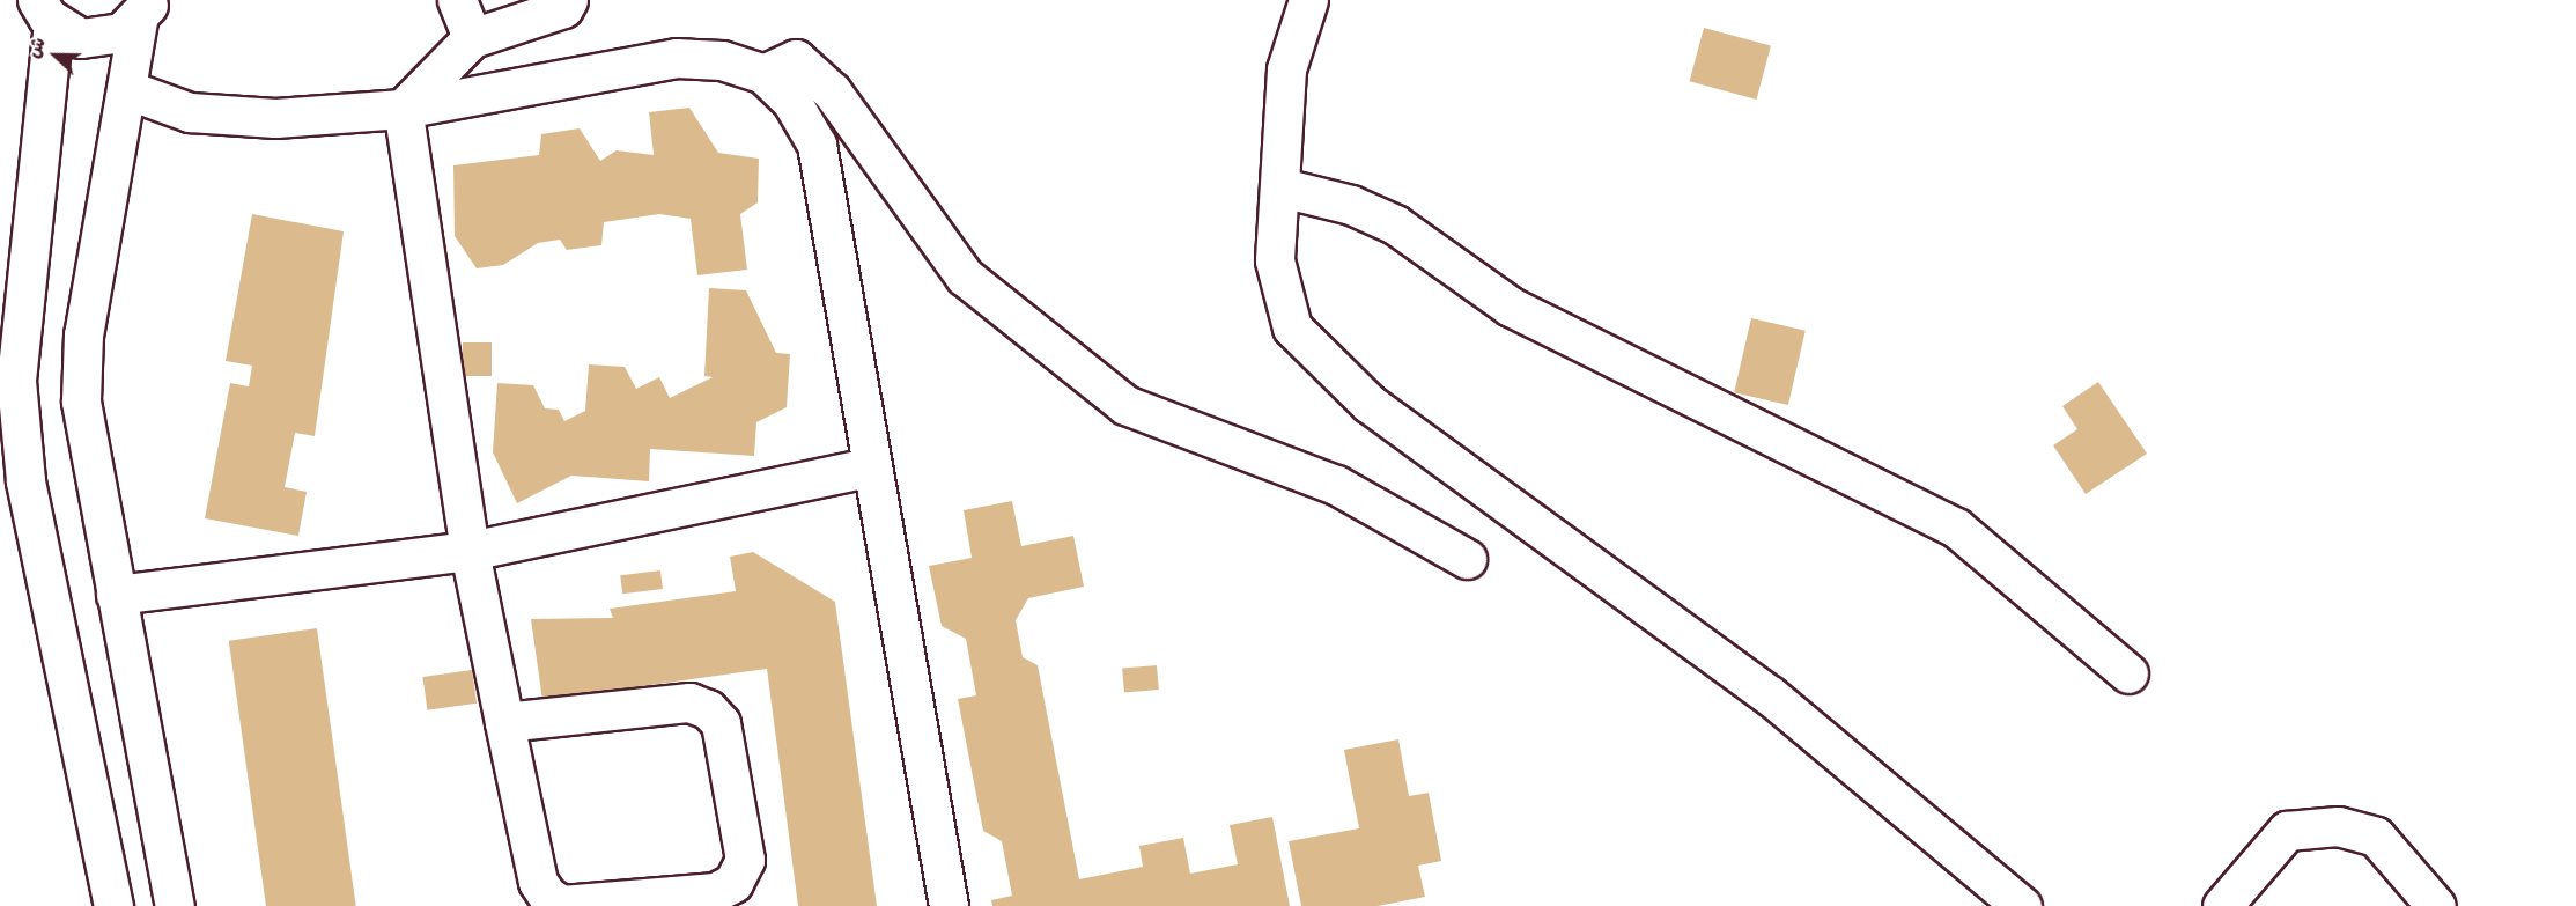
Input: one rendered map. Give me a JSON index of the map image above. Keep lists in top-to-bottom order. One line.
{"north":"left"}
